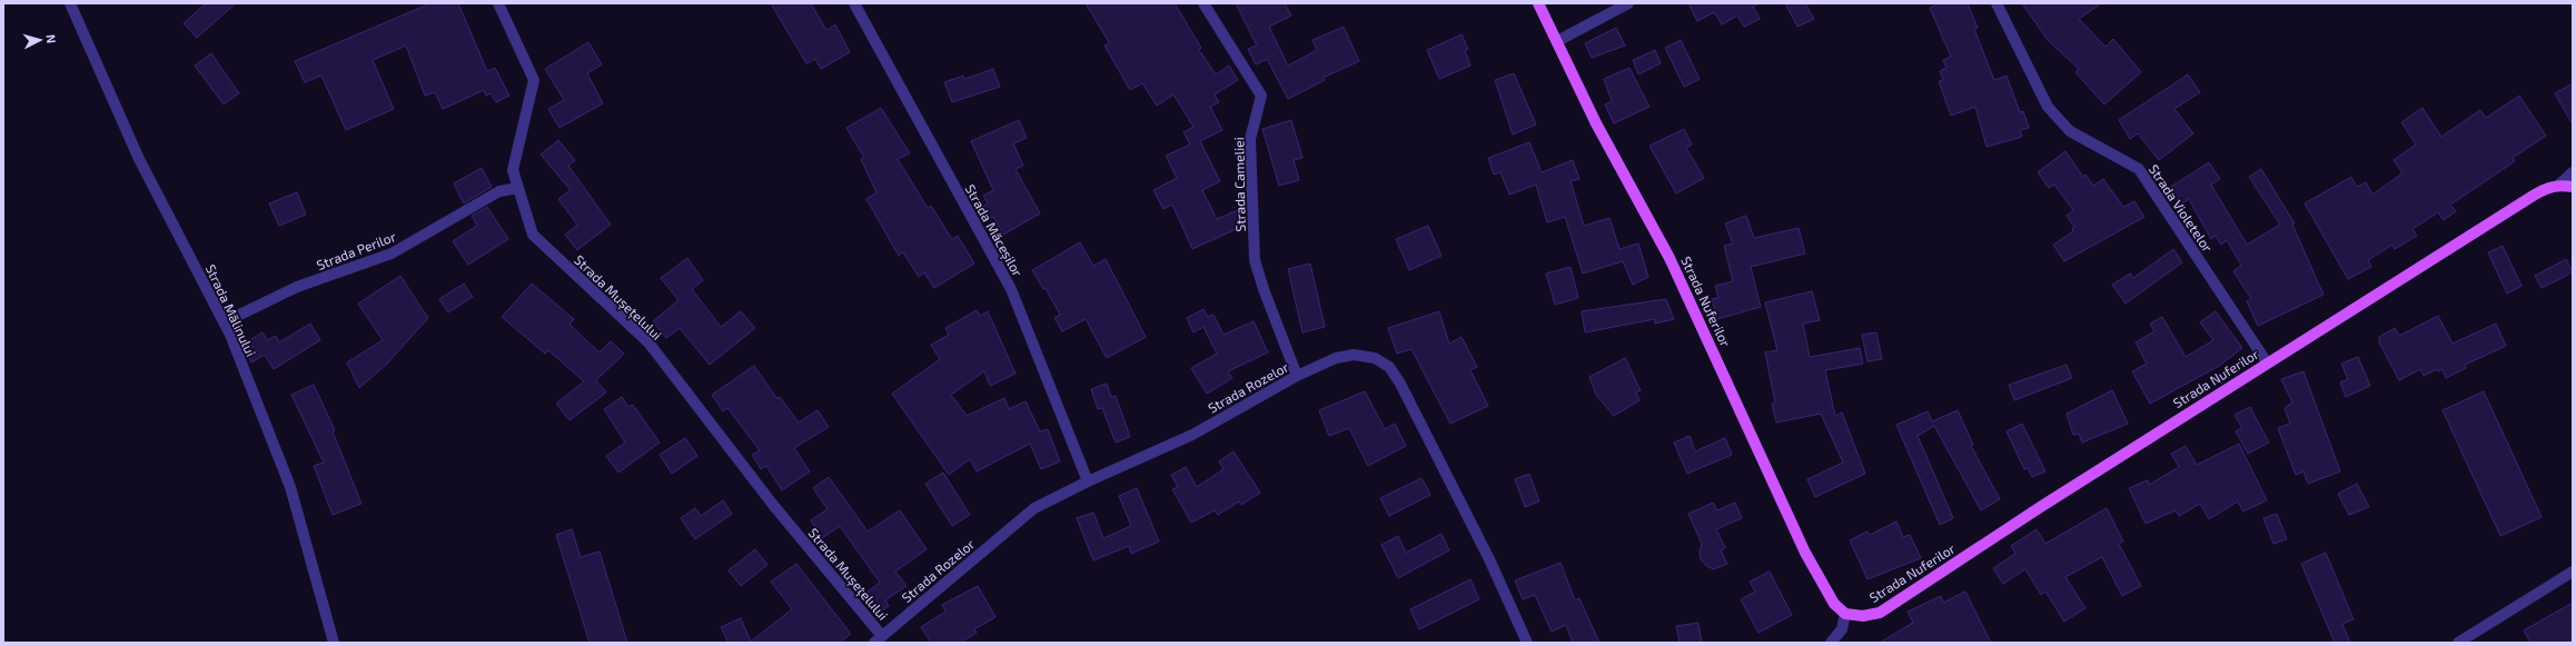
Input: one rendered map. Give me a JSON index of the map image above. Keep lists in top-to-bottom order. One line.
{"streets":{"main road":["Strada Nuferilor"],"street":["Strada Cameliei","Strada Violetelor","Strada Măceșilor","Strada Perilor","Strada Mușețelului","Strada Mălinului","Strada Rozelor"]},"crossings":[["Strada Cameliei","Strada Rozelor"],["Strada Violetelor","Strada Nuferilor"],["Strada Măceșilor","Strada Rozelor"],["Strada Perilor","Strada Mușețelului"],["Strada Perilor","Strada Mălinului"],["Strada Mușețelului","Strada Rozelor"]],"north":"right"}
